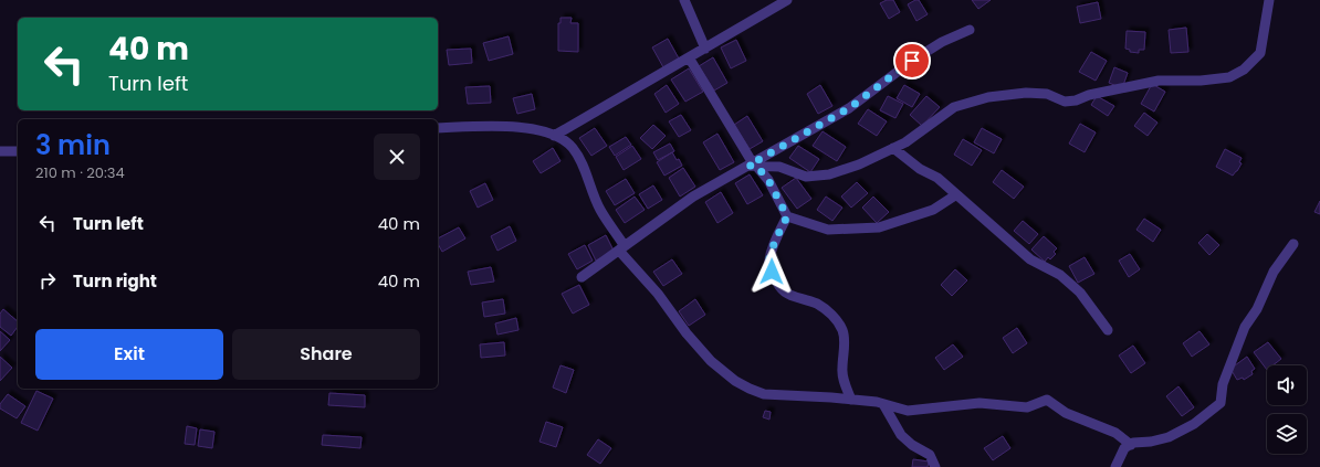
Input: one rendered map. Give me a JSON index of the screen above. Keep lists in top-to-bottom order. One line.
{"page":{"turn":["40 m","Turn left"],"heading":["3 min","210 m · 20:34"],"list":[{"name":"Turn left","value":"40 m"},{"name":"Turn right","value":"40 m"}],"buttons":["Exit","Share"]}}
